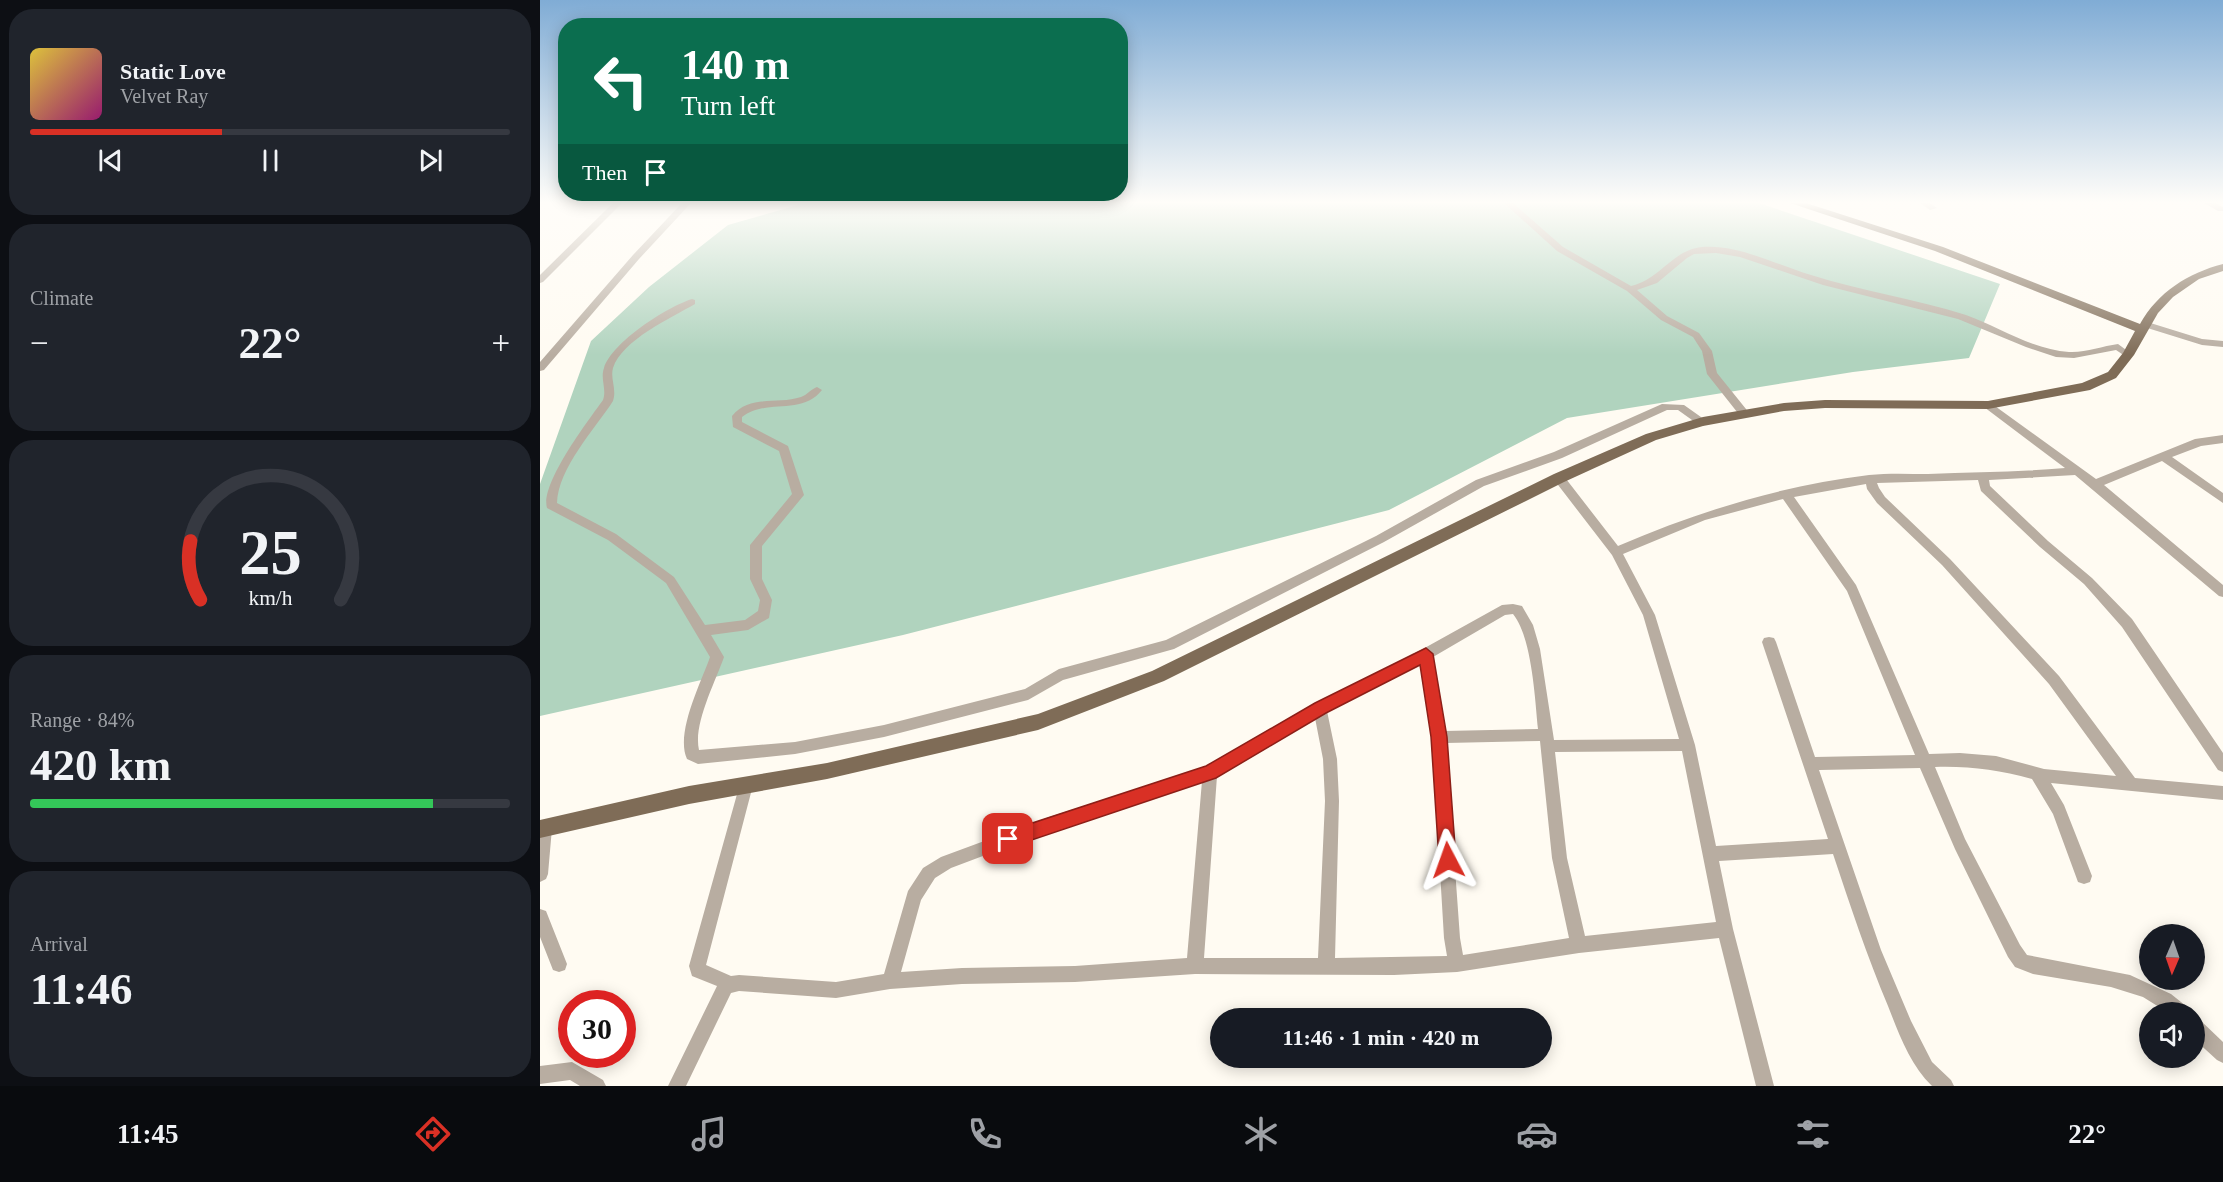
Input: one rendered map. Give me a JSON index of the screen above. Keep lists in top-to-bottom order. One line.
{"north":"bottom","page":{"turn":["140 m","Turn left"],"song":["Static Love","Velvet Ray"],"then":"Then","tile":["Climate",["Range · 84%","420 km"],["Arrival","11:46"]],"heat":["−","22°","+"],"limit":"30","trip":"11:46 · 1 min · 420 m","tabs":["11:45","22°"],"gauge":["25","km/h"]}}
